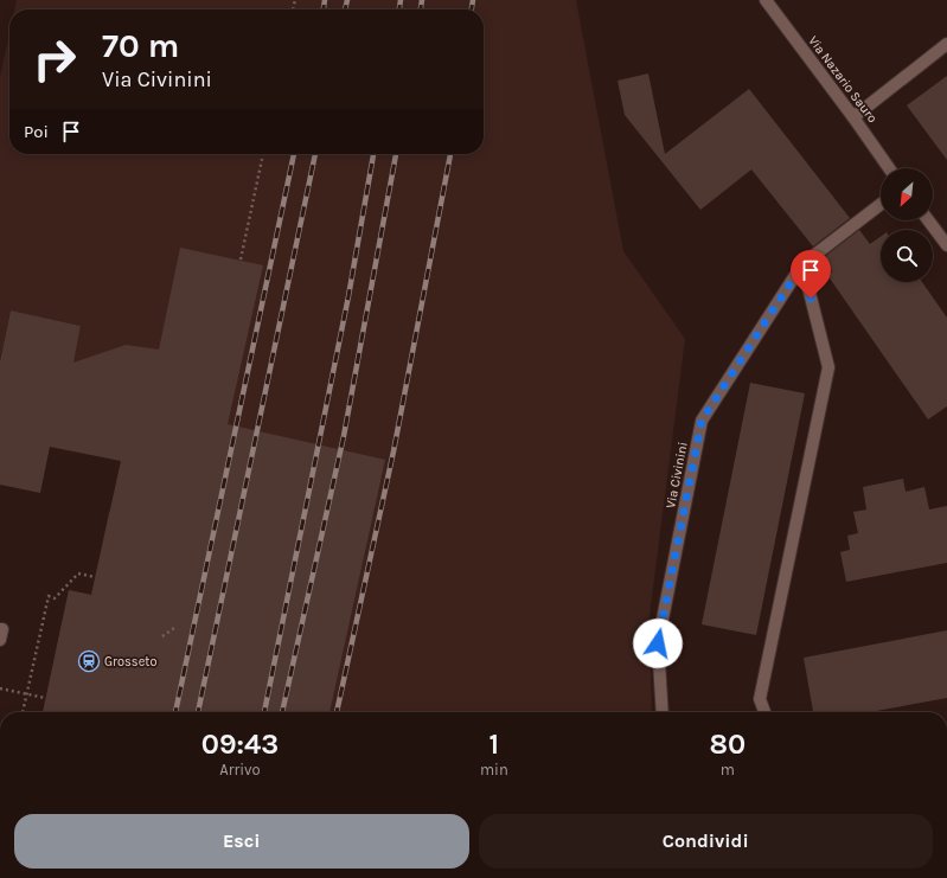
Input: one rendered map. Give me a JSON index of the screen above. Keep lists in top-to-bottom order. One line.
{"streets":{"street":["Via Nazario Sauro","Via Civinini"]},"places":{"station":["Grosseto"]},"north":"bottom left","page":{"turn":["70 m","Via Civinini"],"then":"Poi","eta":["09:43","Arrivo","1","min","80","m"],"buttons":["Esci","Condividi"]}}
